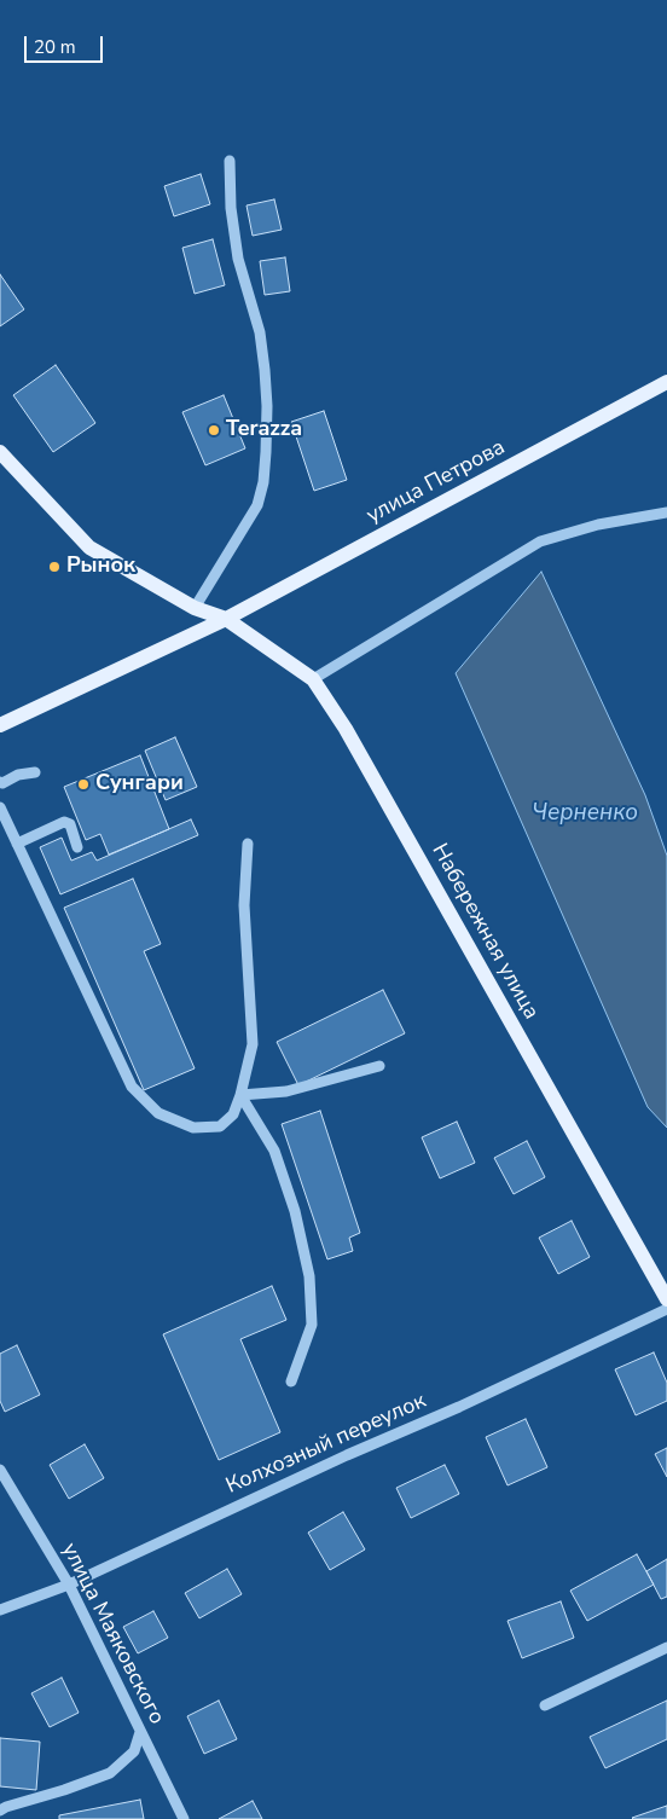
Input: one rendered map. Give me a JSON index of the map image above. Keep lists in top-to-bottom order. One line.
{"streets":{"main road":["улица Петрова","Набережная улица"],"street":["Колхозный переулок","улица Маяковского"]},"crossings":[["улица Петрова","Набережная улица"],["Колхозный переулок","улица Маяковского"]],"water":["Черненко"],"places":["Terazza","Рынок","Сунгари"],"scale_bar":"20 m"}
